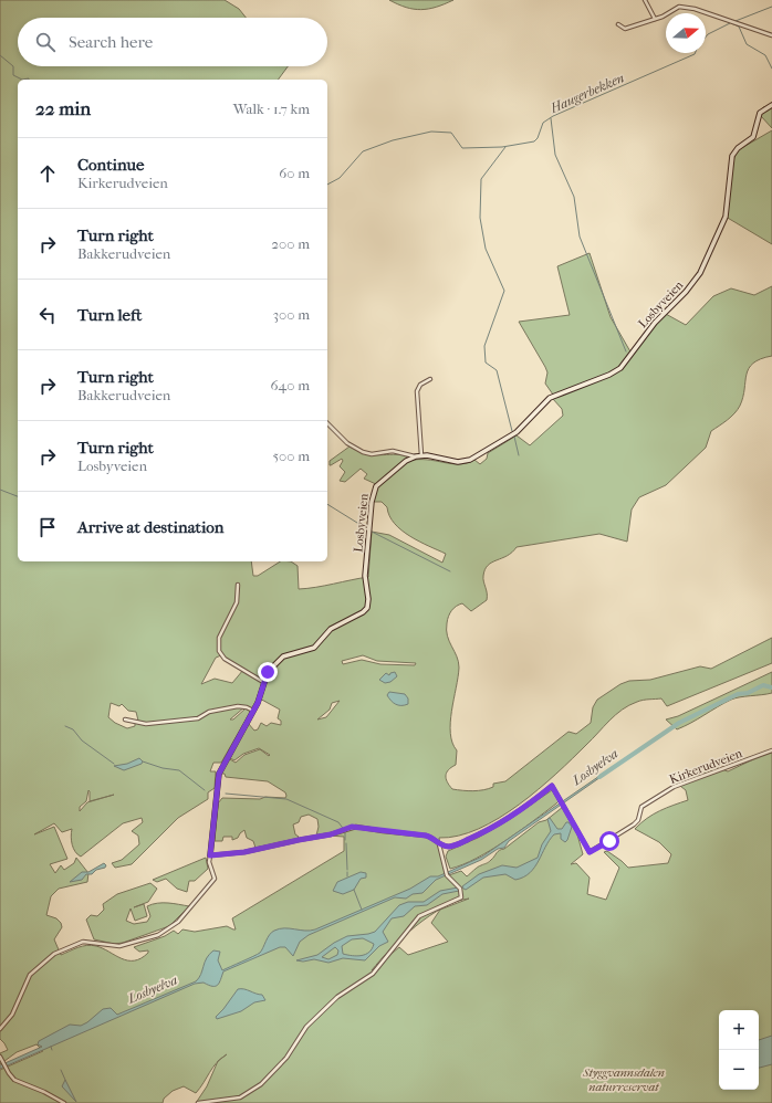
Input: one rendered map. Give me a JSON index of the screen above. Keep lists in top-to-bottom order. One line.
{"streets":{"main road":["Losbyveien"],"street":["Kirkerudveien"]},"water":["Haugerbekken","Losbyelva"],"parks":["Styggvannsdalen naturreservat"],"north":"right","page":{"search":"Search here","heading":["22 min","Walk · 1.7 km"],"list":[["Continue","Kirkerudveien","60 m"],["Turn right","Bakkerudveien","200 m"],["Turn left","300 m"],["Turn right","Bakkerudveien","640 m"],["Turn right","Losbyveien","500 m"],"Arrive at destination"],"map_buttons":["+","−"]}}
